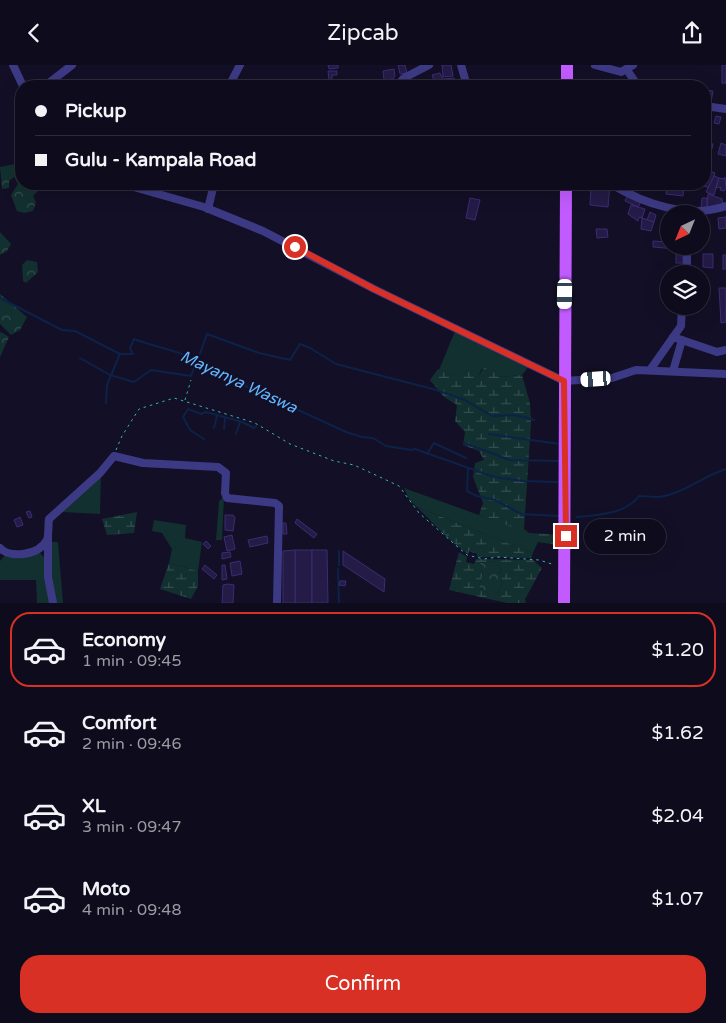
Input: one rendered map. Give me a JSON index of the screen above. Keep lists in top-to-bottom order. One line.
{"water":["Mayanya Waswa"],"north":"bottom left","page":{"header":"Zipcab","banner":["Pickup","Gulu - Kampala Road"],"bubble":"2 min","list":[{"name":"Economy","note":"1 min · 09:45","value":"$1.20"},{"name":"Comfort","note":"2 min · 09:46","value":"$1.62"},{"name":"XL","note":"3 min · 09:47","value":"$2.04"},{"name":"Moto","note":"4 min · 09:48","value":"$1.07"}],"buttons":"Confirm"}}
